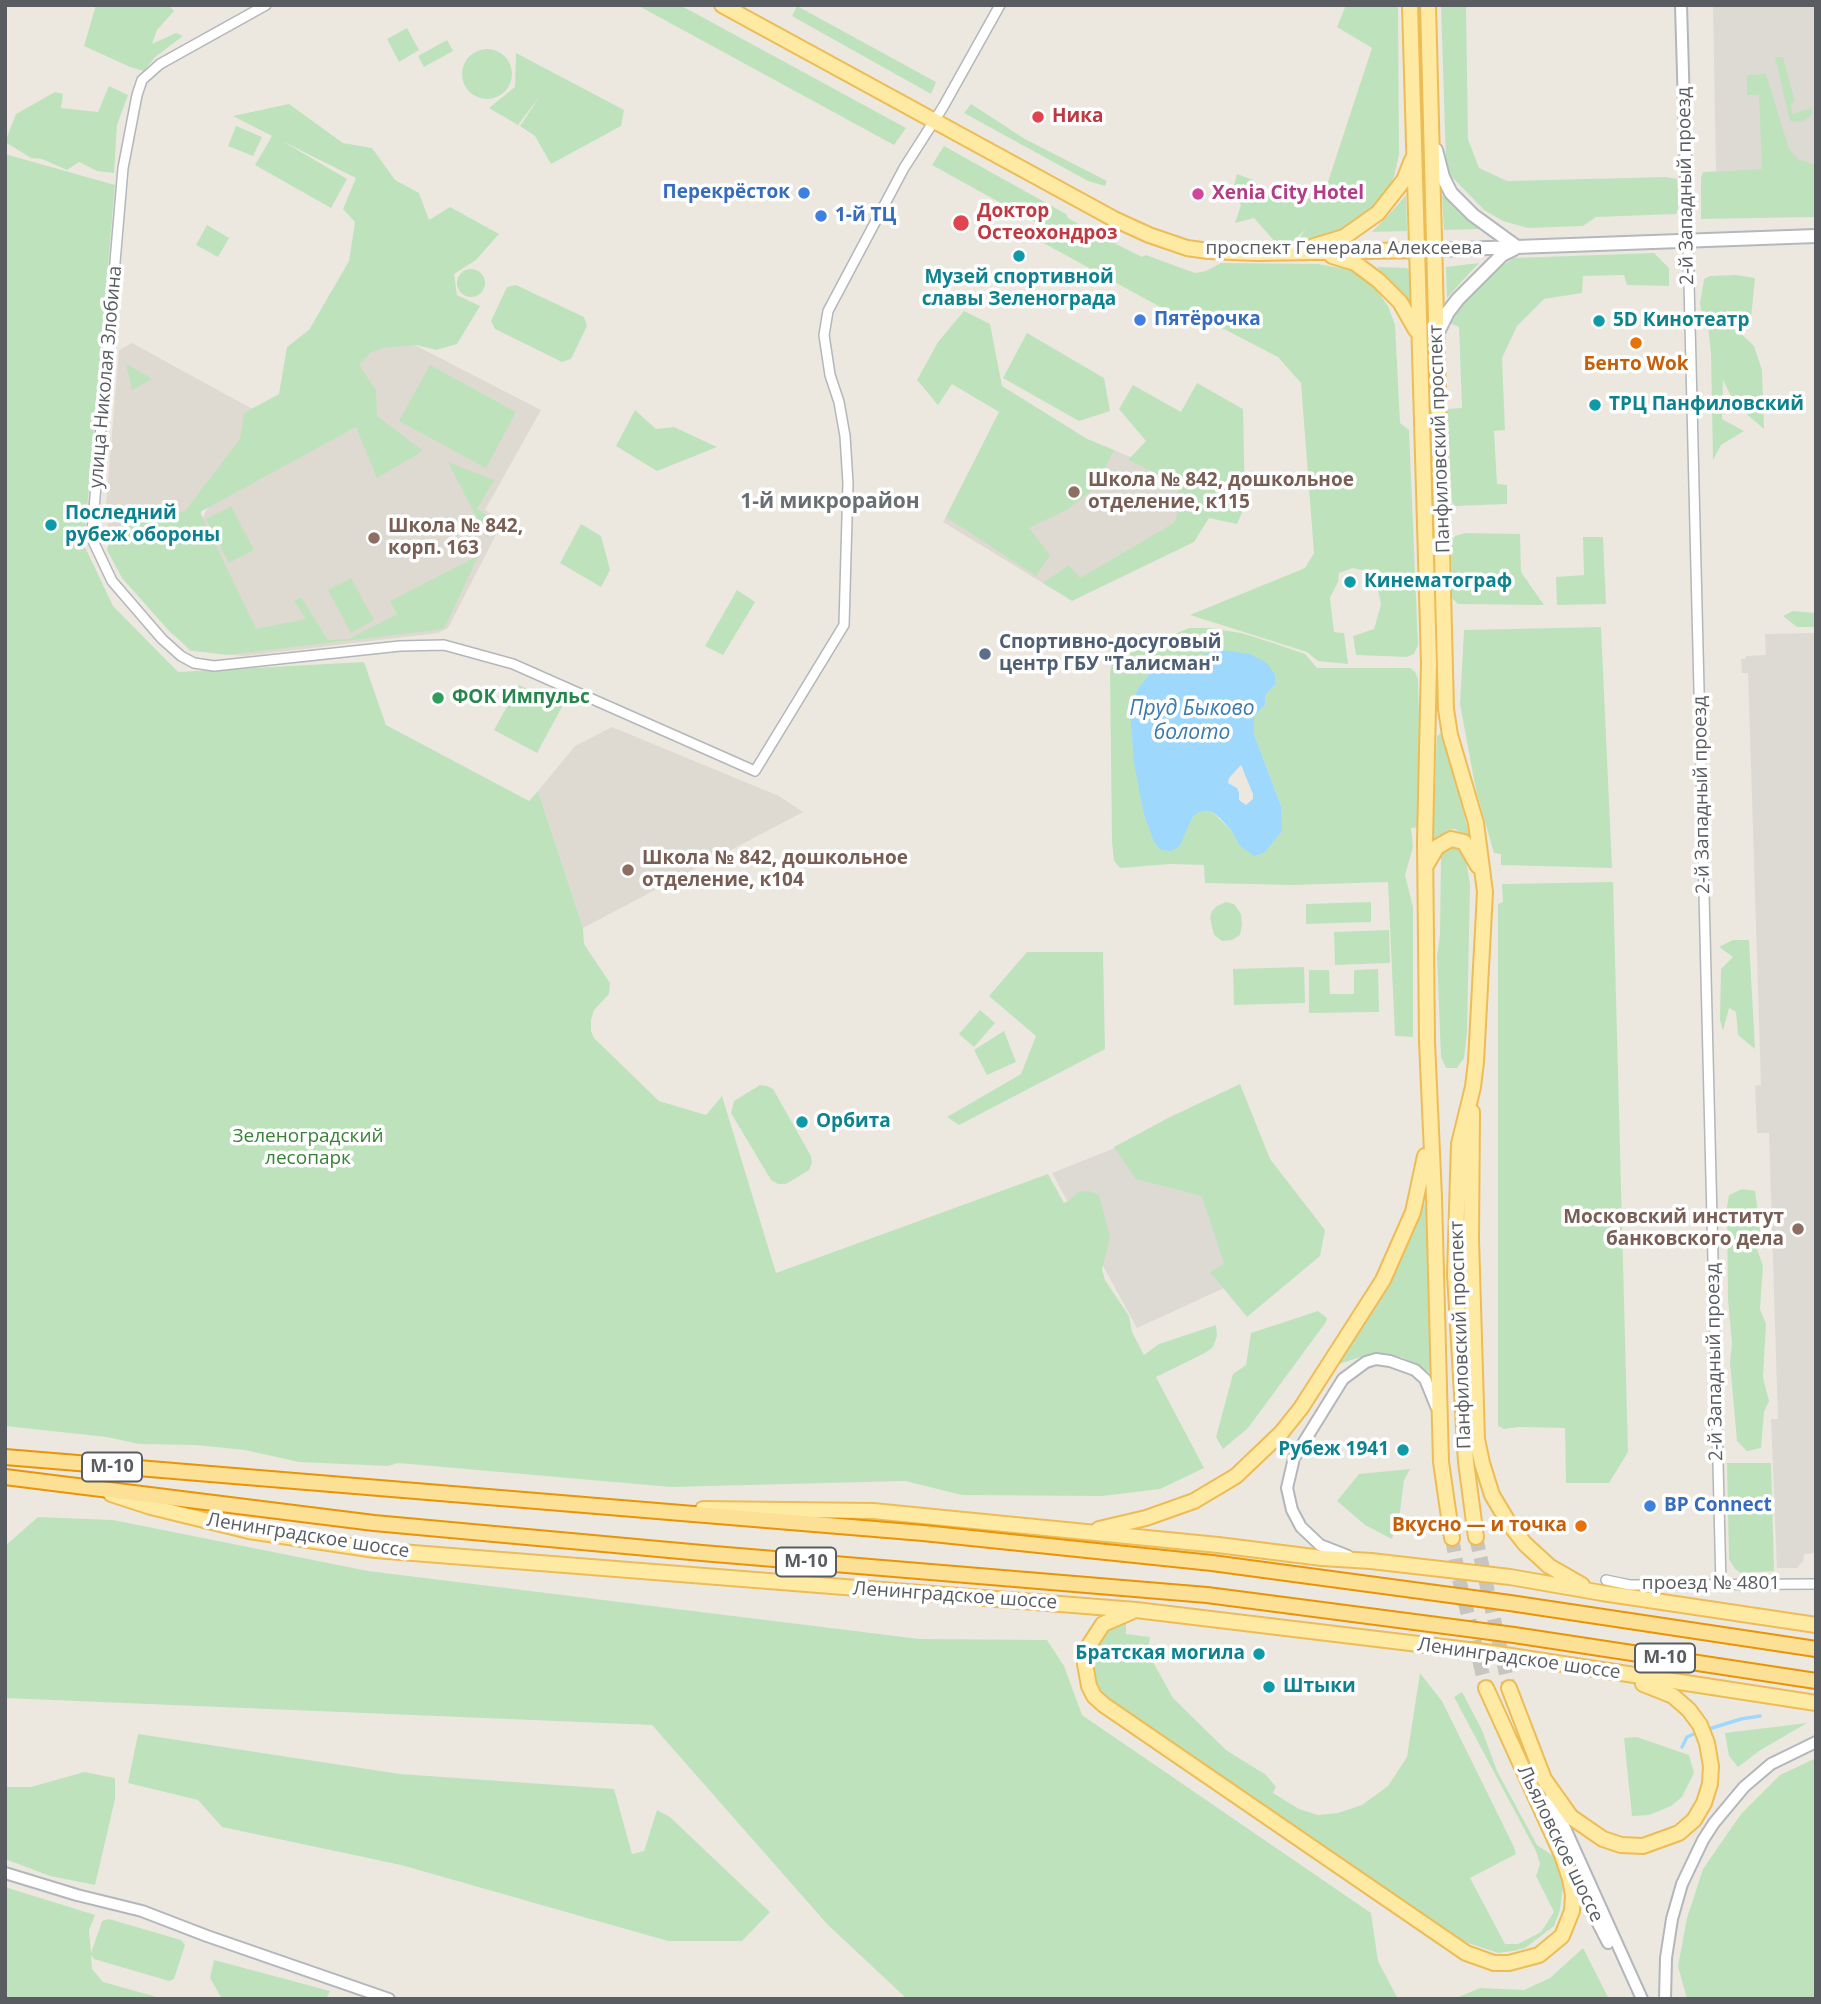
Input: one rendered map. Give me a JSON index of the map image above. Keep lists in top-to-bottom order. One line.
{"streets":{"highway":["М-10","Ленинградское шоссе"],"main road":["проспект Генерала Алексеева","Панфиловский проспект","Льяловское шоссе"],"street":["2-й Западный проезд","улица Николая Злобина","проезд № 4801"]},"crossings":[["2-й Западный проезд","проспект Генерала Алексеева"],["2-й Западный проезд","проезд № 4801"],["проспект Генерала Алексеева","улица Николая Злобина"],["проспект Генерала Алексеева","Панфиловский проспект"],["М-10","проезд № 4801"]],"districts":["1-й микрорайон"],"water":["Пруд Быково болото"],"parks":["Зеленоградский лесопарк"],"places":["Ника","Перекрёсток","Xenia City Hotel","1-й ТЦ","Доктор Остеохондроз","Музей спортивной славы Зеленограда","Пятёрочка","5D Кинотеатр","Бенто Wok","ТРЦ Панфиловский","Школа № 842, дошкольное отделение, к115","Последний рубеж обороны","Школа № 842, корп. 163","Кинематограф","Спортивно-досуговый центр ГБУ \"Талисман\"","ФОК Импульс","Школа № 842, дошкольное отделение, к104","Орбита","Московский институт банковского дела","Рубеж 1941","ВР Connect","Вкусно — и точка","Братская могила","Штыки"]}
